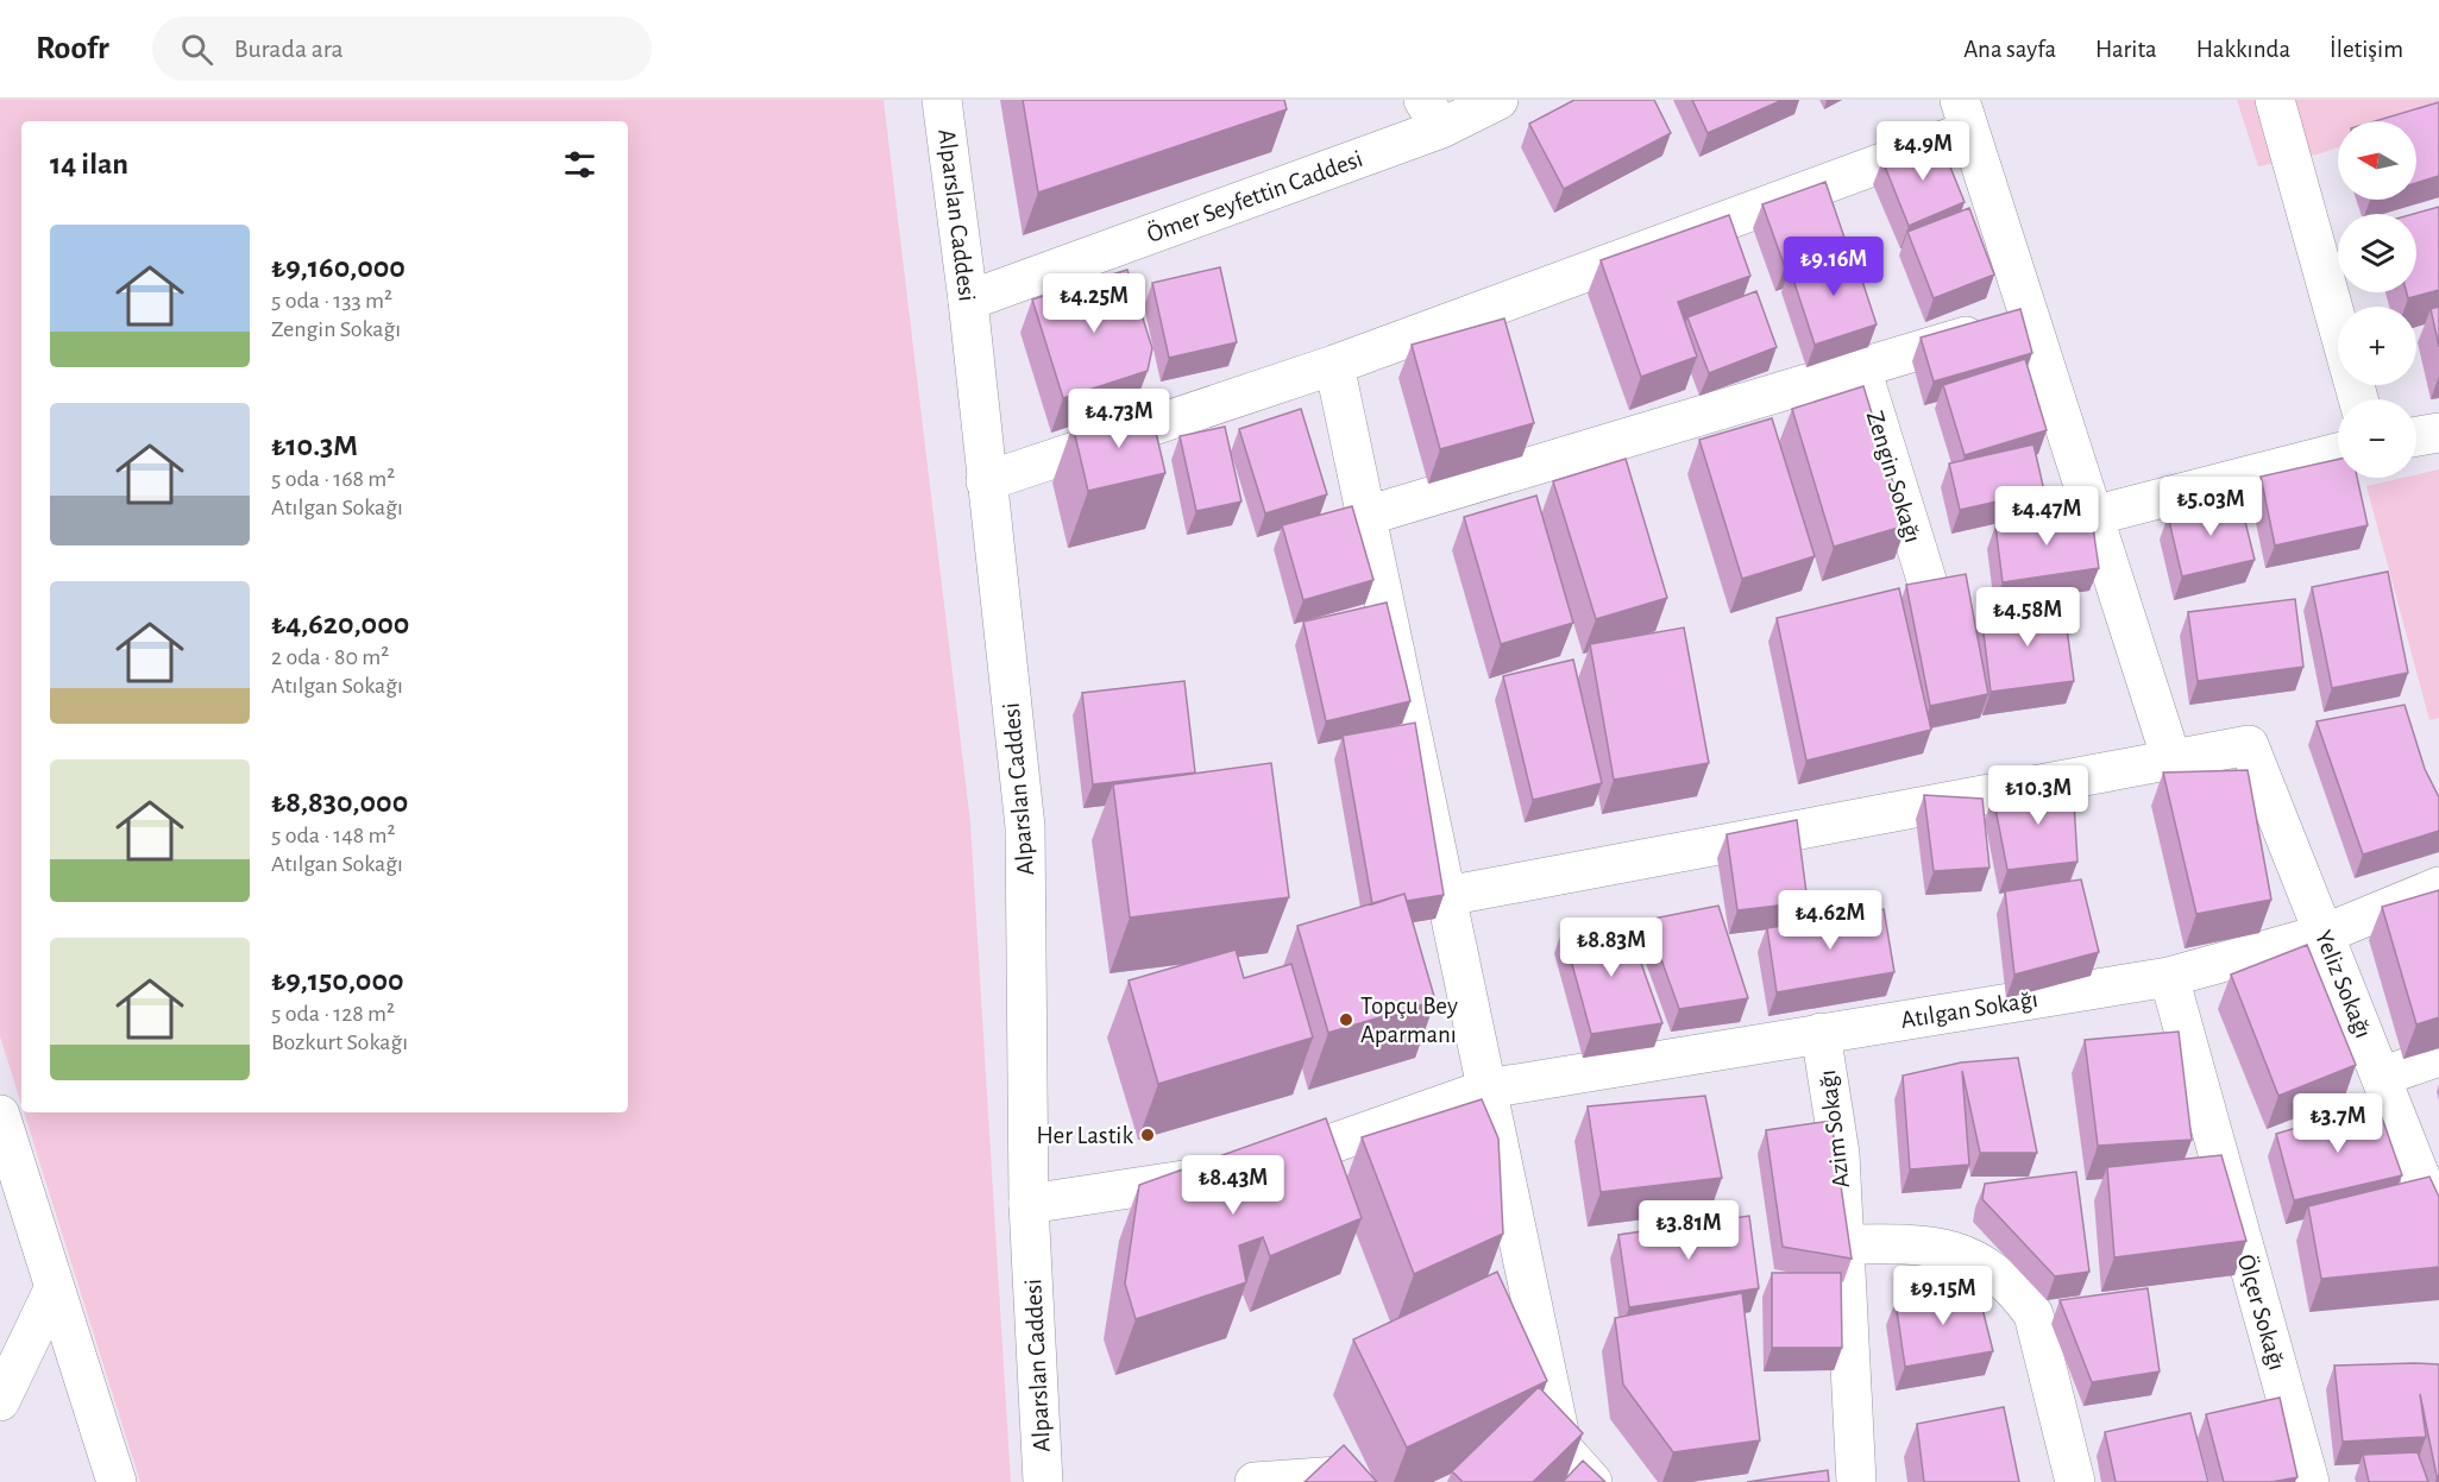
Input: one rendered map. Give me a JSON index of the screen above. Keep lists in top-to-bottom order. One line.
{"streets":{"street":["Ömer Seyfettin Caddesi","Alparslan Caddesi","Zengin Sokağı","Yeliz Sokağı","Atılgan Sokağı","Azim Sokağı","Ölçer Sokağı"]},"crossings":[["Ömer Seyfettin Caddesi","Alparslan Caddesi"],["Alparslan Caddesi","Atılgan Sokağı"],["Yeliz Sokağı","Atılgan Sokağı"],["Atılgan Sokağı","Azim Sokağı"],["Atılgan Sokağı","Ölçer Sokağı"]],"places":["Topçu Bey Aparmanı","Her Lastik"],"north":"left","page":{"header":"Roofr","search":"Burada ara","nav":["Ana sayfa","Harita","Hakkında","İletişim"],"map_buttons":["+","−"],"price":["₺4.9M","₺9.16M","₺4.25M","₺4.73M","₺5.03M","₺4.47M","₺4.58M","₺10.3M","₺4.62M","₺8.83M","₺3.7M","₺8.43M","₺3.81M","₺9.15M"],"heading":"14 ilan","list":[{"name":"₺9,160,000","note":"5 oda · 133 m² · Zengin Sokağı"},{"name":"₺10.3M","note":"5 oda · 168 m² · Atılgan Sokağı"},{"name":"₺4,620,000","note":"2 oda · 80 m² · Atılgan Sokağı"},{"name":"₺8,830,000","note":"5 oda · 148 m² · Atılgan Sokağı"},{"name":"₺9,150,000","note":"5 oda · 128 m² · Bozkurt Sokağı"}]}}
